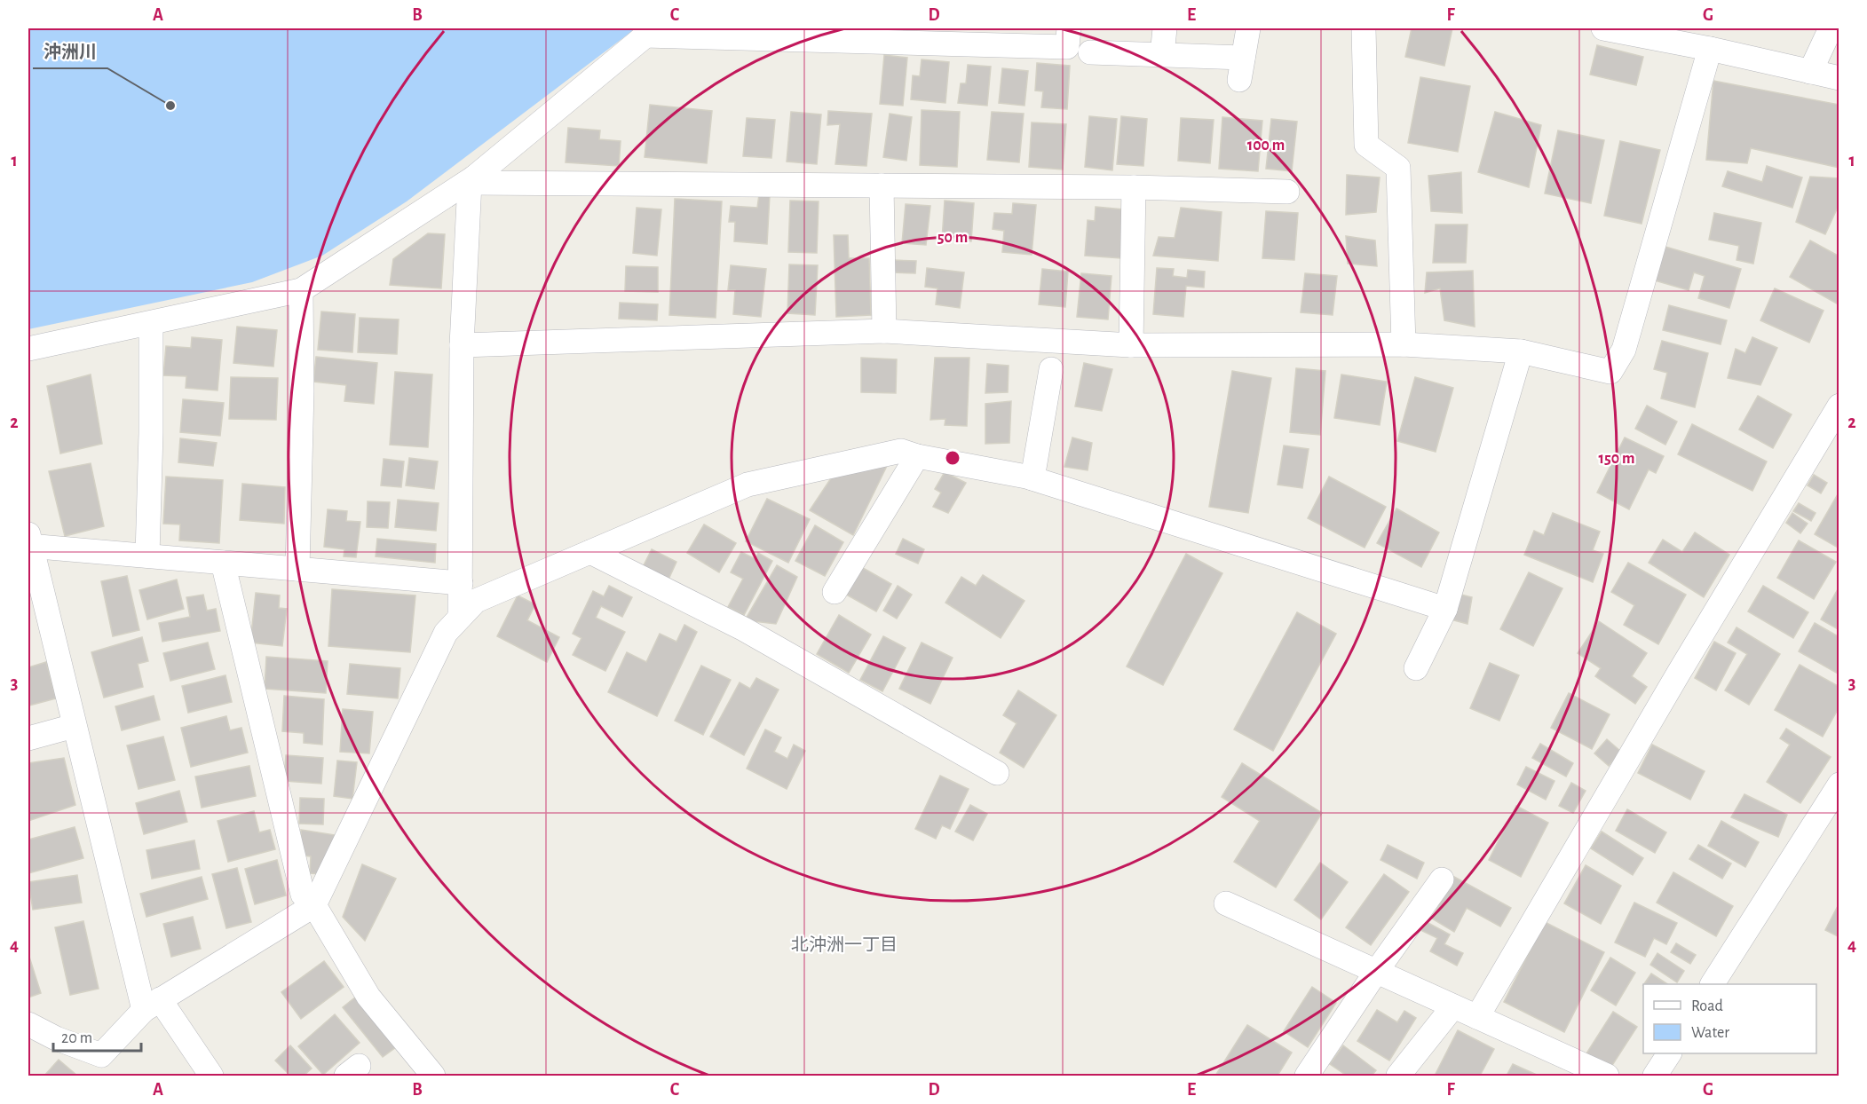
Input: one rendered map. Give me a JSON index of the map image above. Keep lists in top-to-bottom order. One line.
{"districts":["北沖洲一丁目"],"places":["沖洲川"],"legend":["Road","Water"],"scale_bar":"20 m","grid":{"columns":["A","B","C","D","E","F","G"],"rows":["1","2","3","4"]},"rings":["100 m","50 m","150 m"]}
